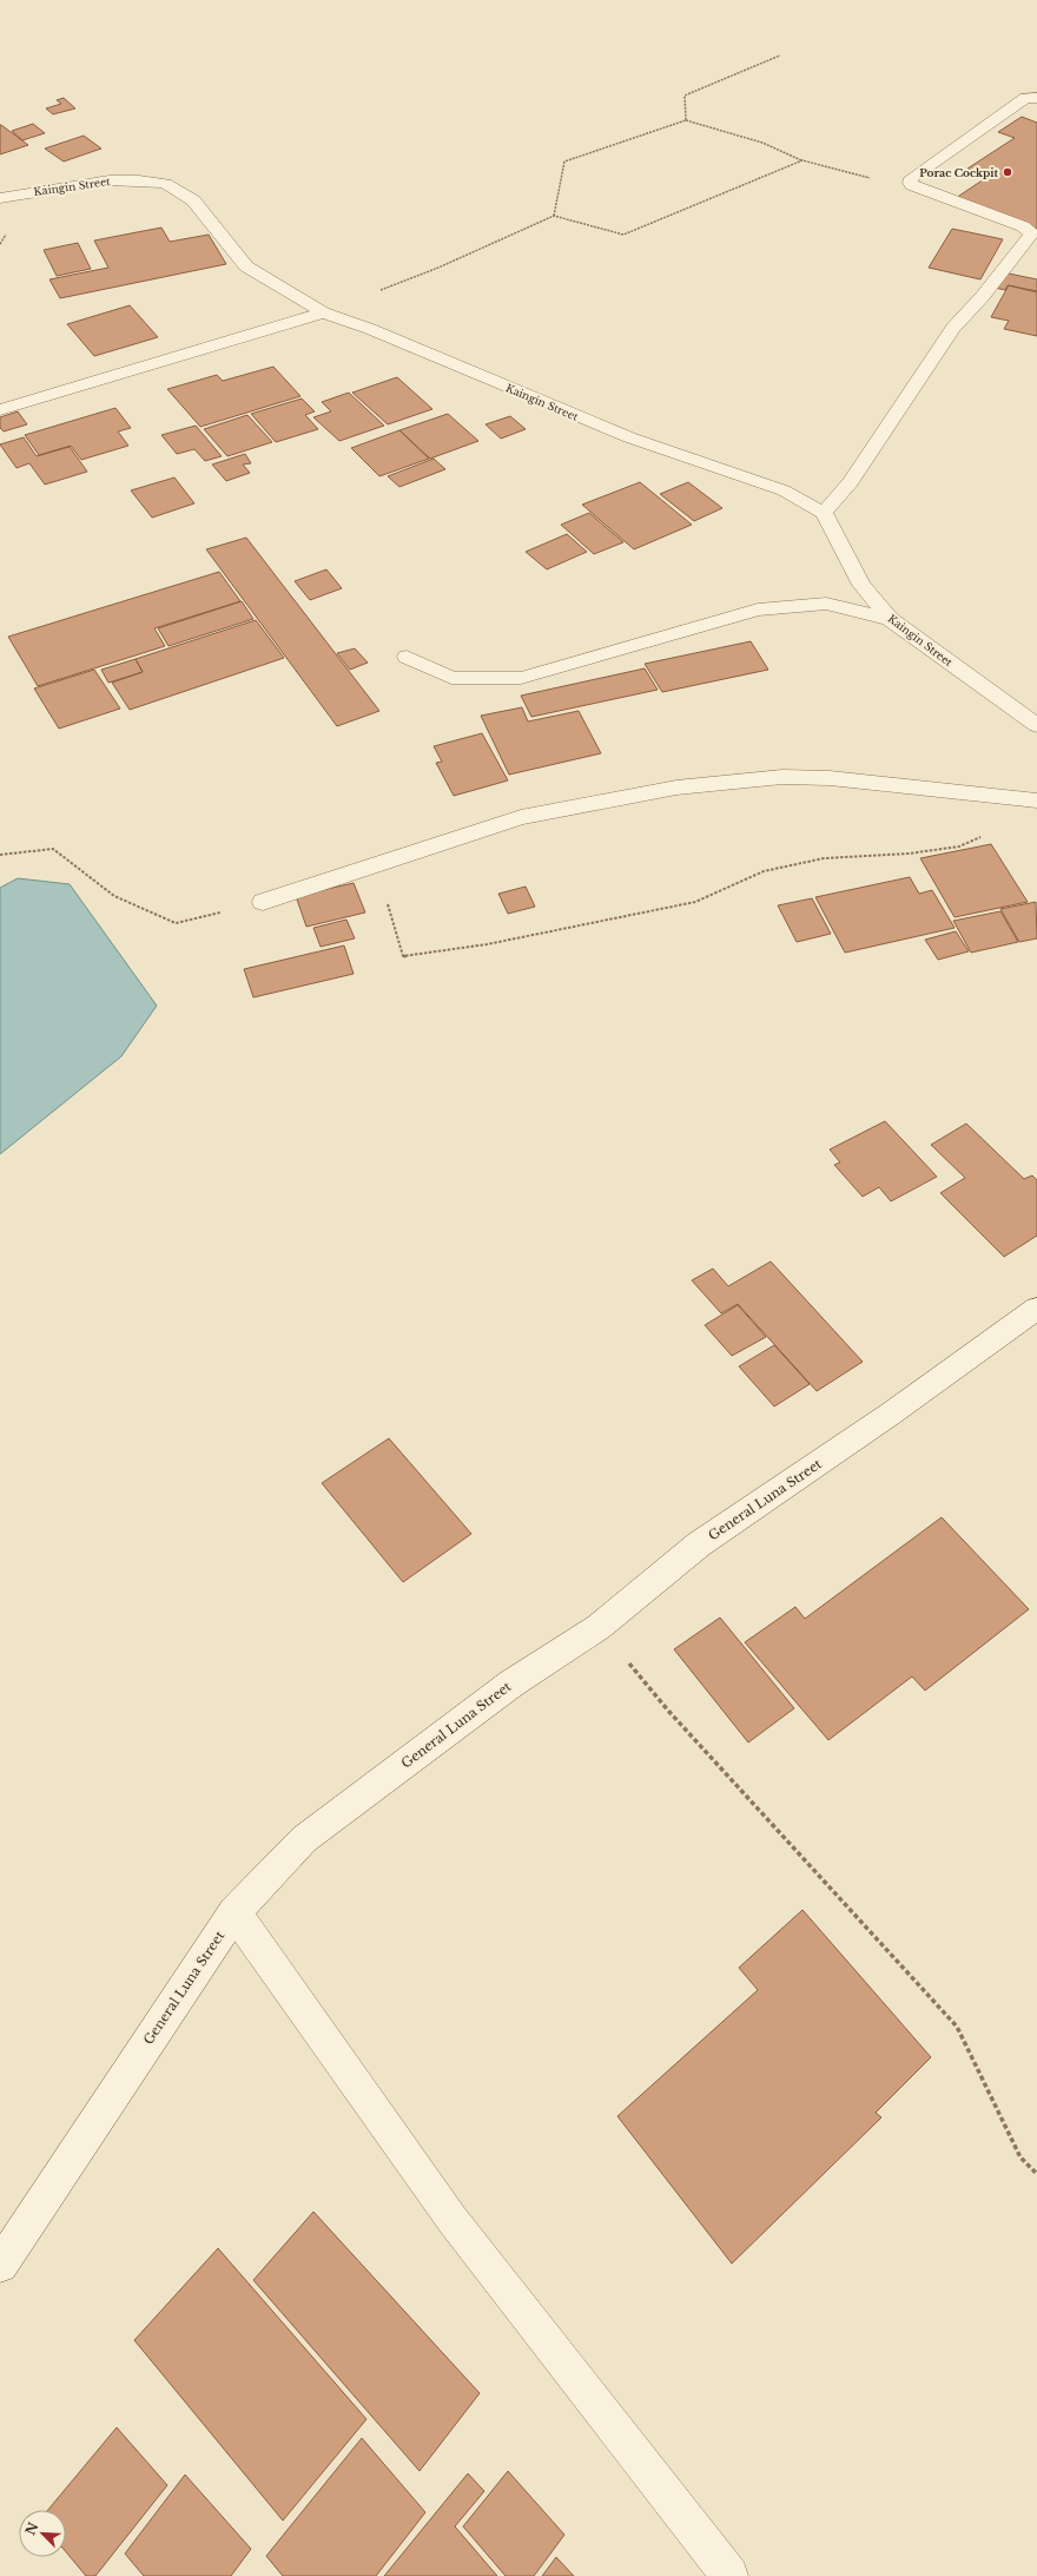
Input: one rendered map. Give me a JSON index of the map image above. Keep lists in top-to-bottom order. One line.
{"streets":{"street":["Kaingin Street","General Luna Street"]},"places":["Porac Cockpit"],"north":"top left"}
